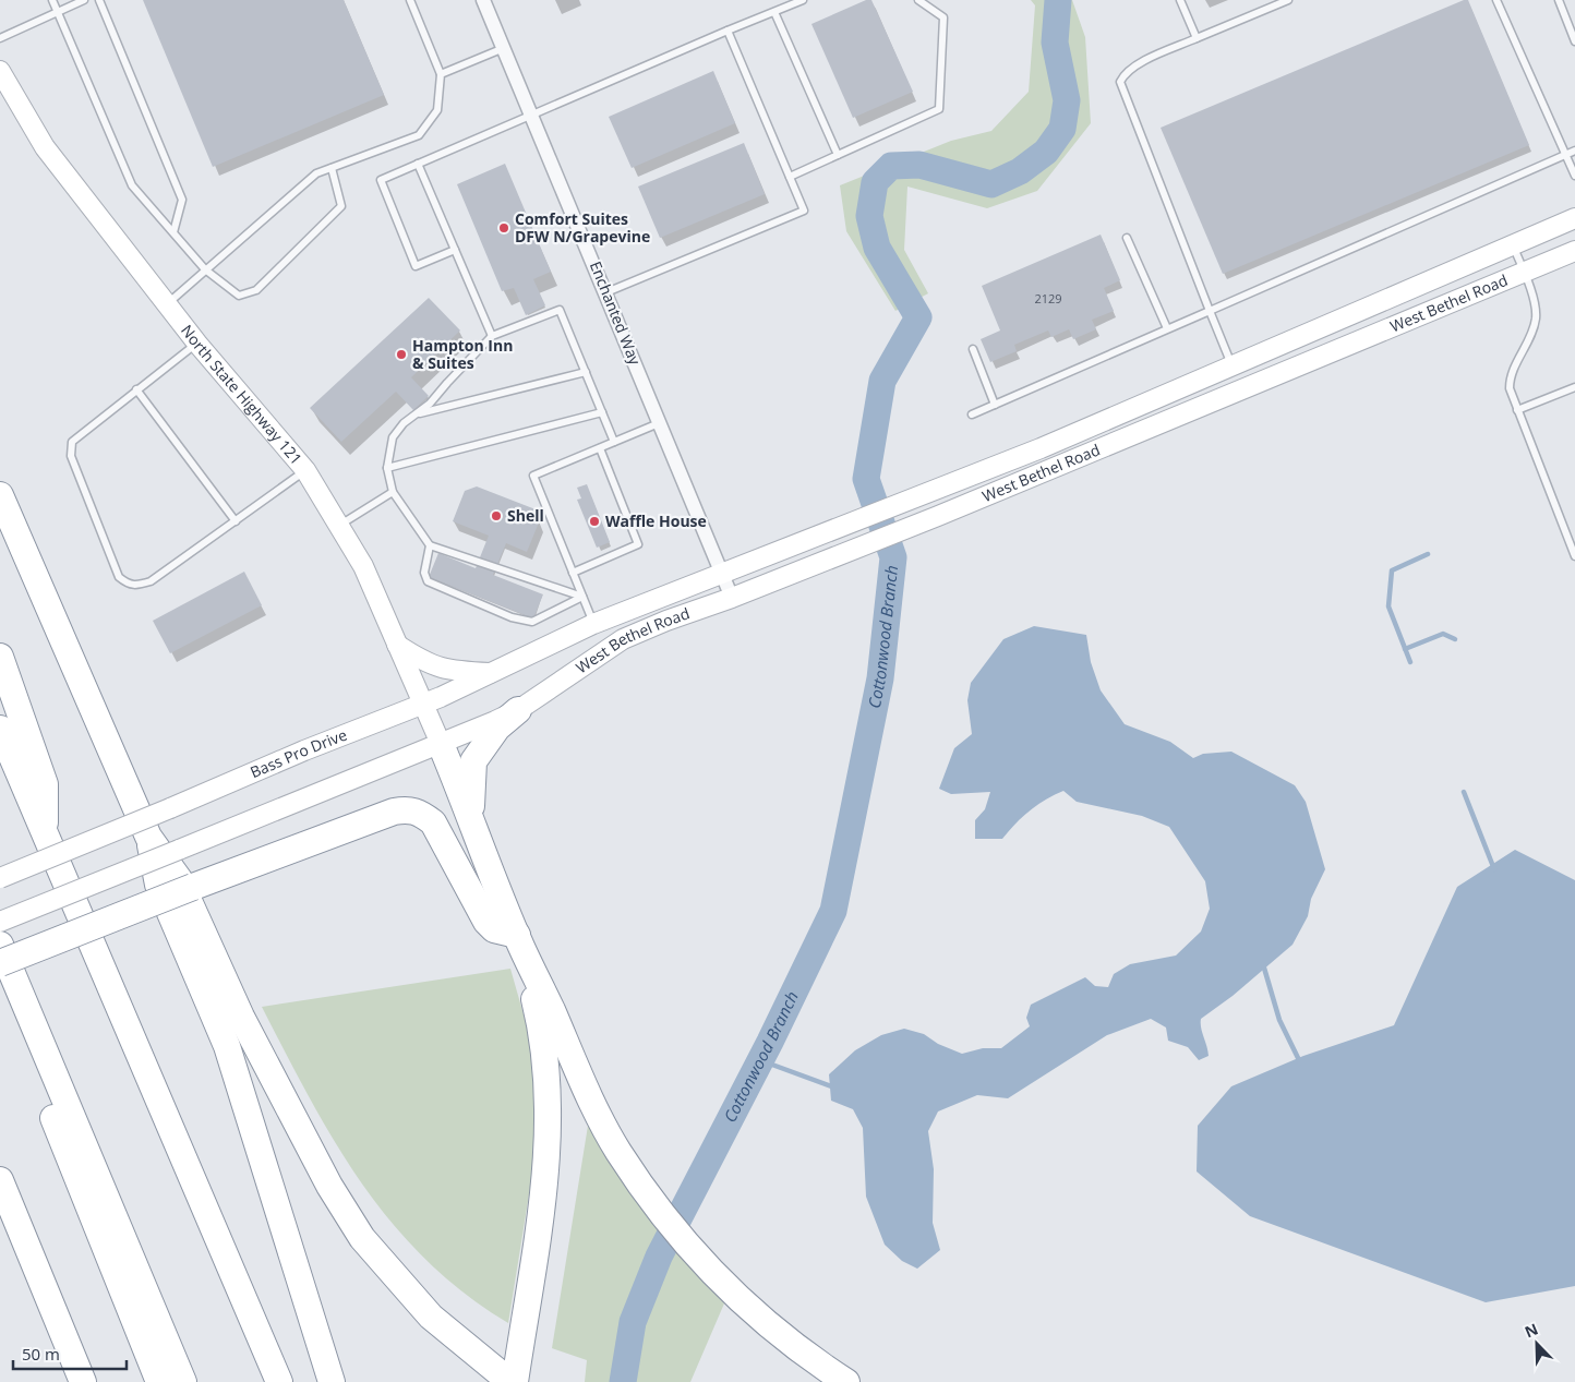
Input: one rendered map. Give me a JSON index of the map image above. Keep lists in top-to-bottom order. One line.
{"streets":{"main road":["West Bethel Road","North State Highway 121","Bass Pro Drive"],"street":["Enchanted Way"]},"crossings":[["West Bethel Road","Enchanted Way"],["West Bethel Road","Bass Pro Drive"],["North State Highway 121","Bass Pro Drive"]],"water":["Cottonwood Branch"],"places":["Comfort Suites DFW N/Grapevine","Hampton Inn & Suites","Shell","Waffle House"],"house_numbers":["2129"],"scale_bar":"50 m","north":"top left"}
